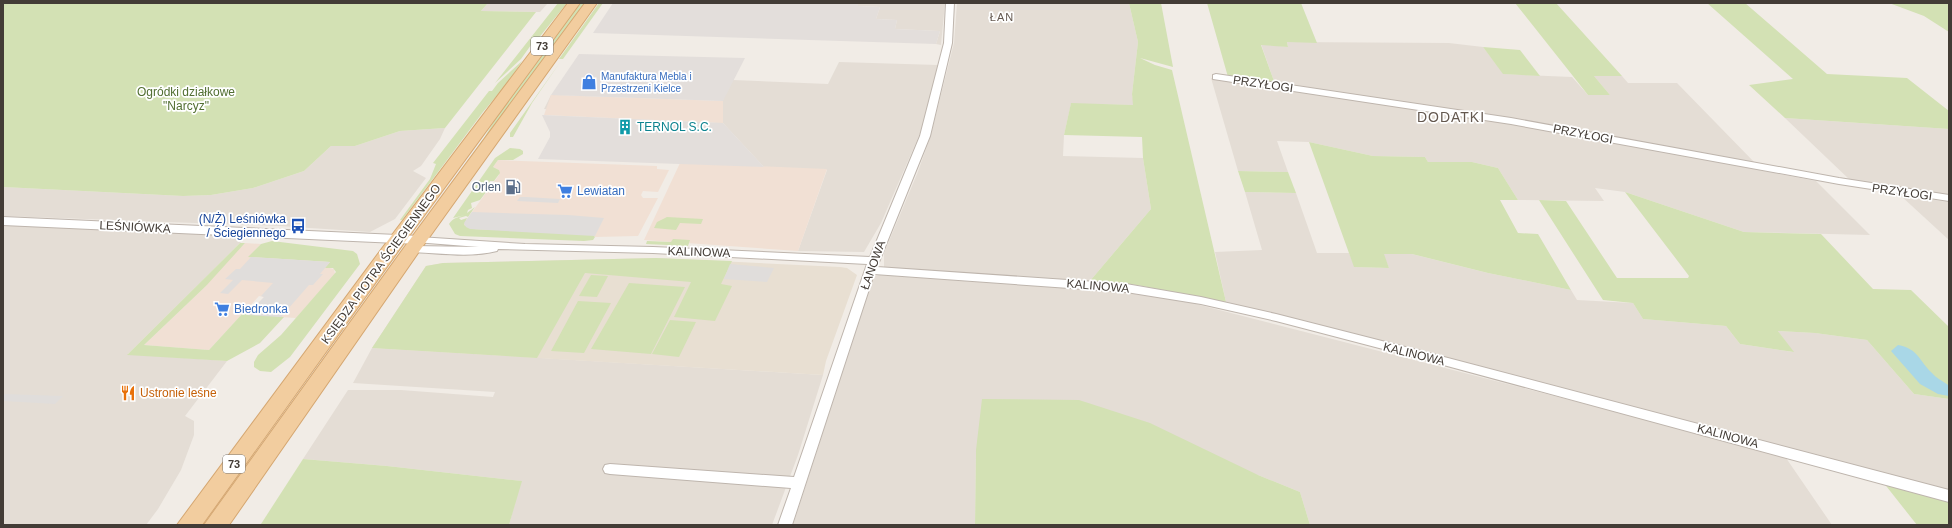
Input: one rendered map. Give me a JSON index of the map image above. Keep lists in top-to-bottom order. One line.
{"streets":{"main road":["73","KSIĘDZA PIOTRA ŚCIEGIENNEGO"],"street":["PRZYŁOGI","LEŚNIÓWKA","KALINOWA","ŁANOWA"]},"crossings":[["LEŚNIÓWKA","KALINOWA"],["LEŚNIÓWKA","KSIĘDZA PIOTRA ŚCIEGIENNEGO"],["KALINOWA","KSIĘDZA PIOTRA ŚCIEGIENNEGO"],["KALINOWA","ŁANOWA"]],"districts":["ŁAN","DODATKI"],"parks":["Ogródki działkowe \"Narcyz\""],"places":{"shop":["Manufaktura Mebla i Przestrzeni Kielce"],"building":["TERNOL S.C."],"fuel station":["Orlen"],"supermarket":["Lewiatan","Biedronka"],"bus stop":["(N/Ż) Leśniówka / Ściegiennego"],"restaurant":["Ustronie leśne"]}}
